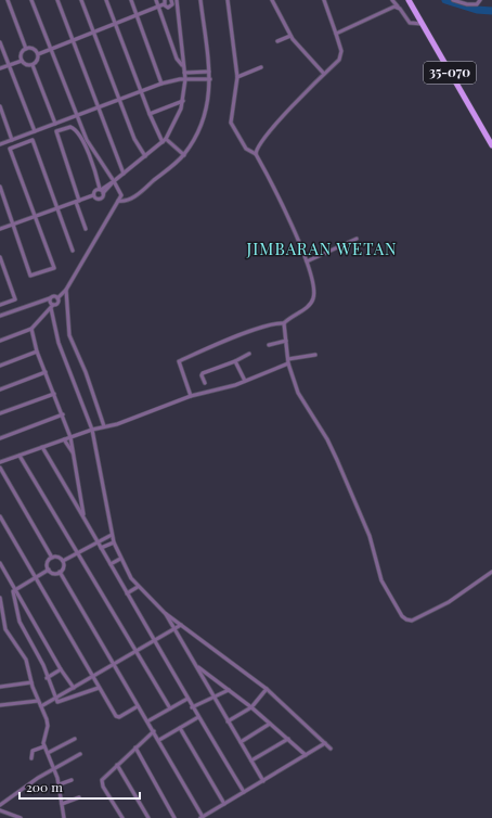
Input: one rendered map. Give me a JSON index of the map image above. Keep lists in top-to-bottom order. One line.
{"streets":{"main road":["35-070"]},"districts":["JIMBARAN WETAN"],"scale_bar":"200 m"}
